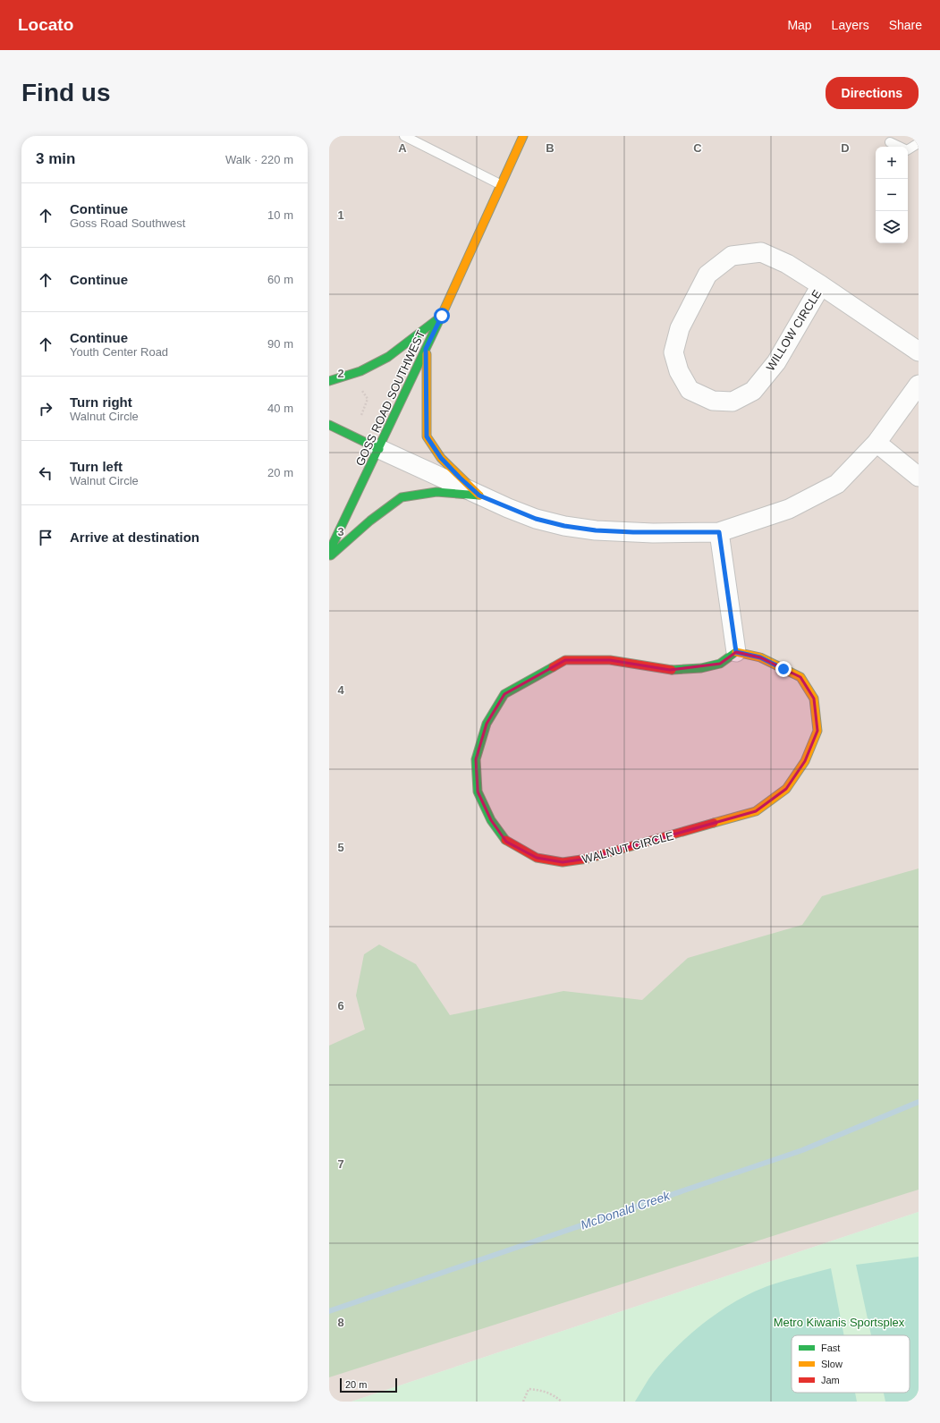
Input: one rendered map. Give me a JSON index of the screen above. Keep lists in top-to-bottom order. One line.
{"streets":{"street":["WILLOW CIRCLE","GOSS ROAD SOUTHWEST","WALNUT CIRCLE"]},"water":["McDonald Creek"],"parks":["Metro Kiwanis Sportsplex"],"legend":["Fast","Slow","Jam"],"scale_bar":"20 m","page":{"header":"Locato","nav":["Map","Layers","Share"],"buttons":"Directions","title":"Find us","heading":["3 min","Walk · 220 m"],"map_buttons":["+","−"],"list":[["Continue","Goss Road Southwest","10 m"],["Continue","60 m"],["Continue","Youth Center Road","90 m"],["Turn right","Walnut Circle","40 m"],["Turn left","Walnut Circle","20 m"],"Arrive at destination"],"scale":"20 m"},"grid":{"columns":["A","B","C","D"],"rows":["1","2","3","4","5","6","7","8"]}}
